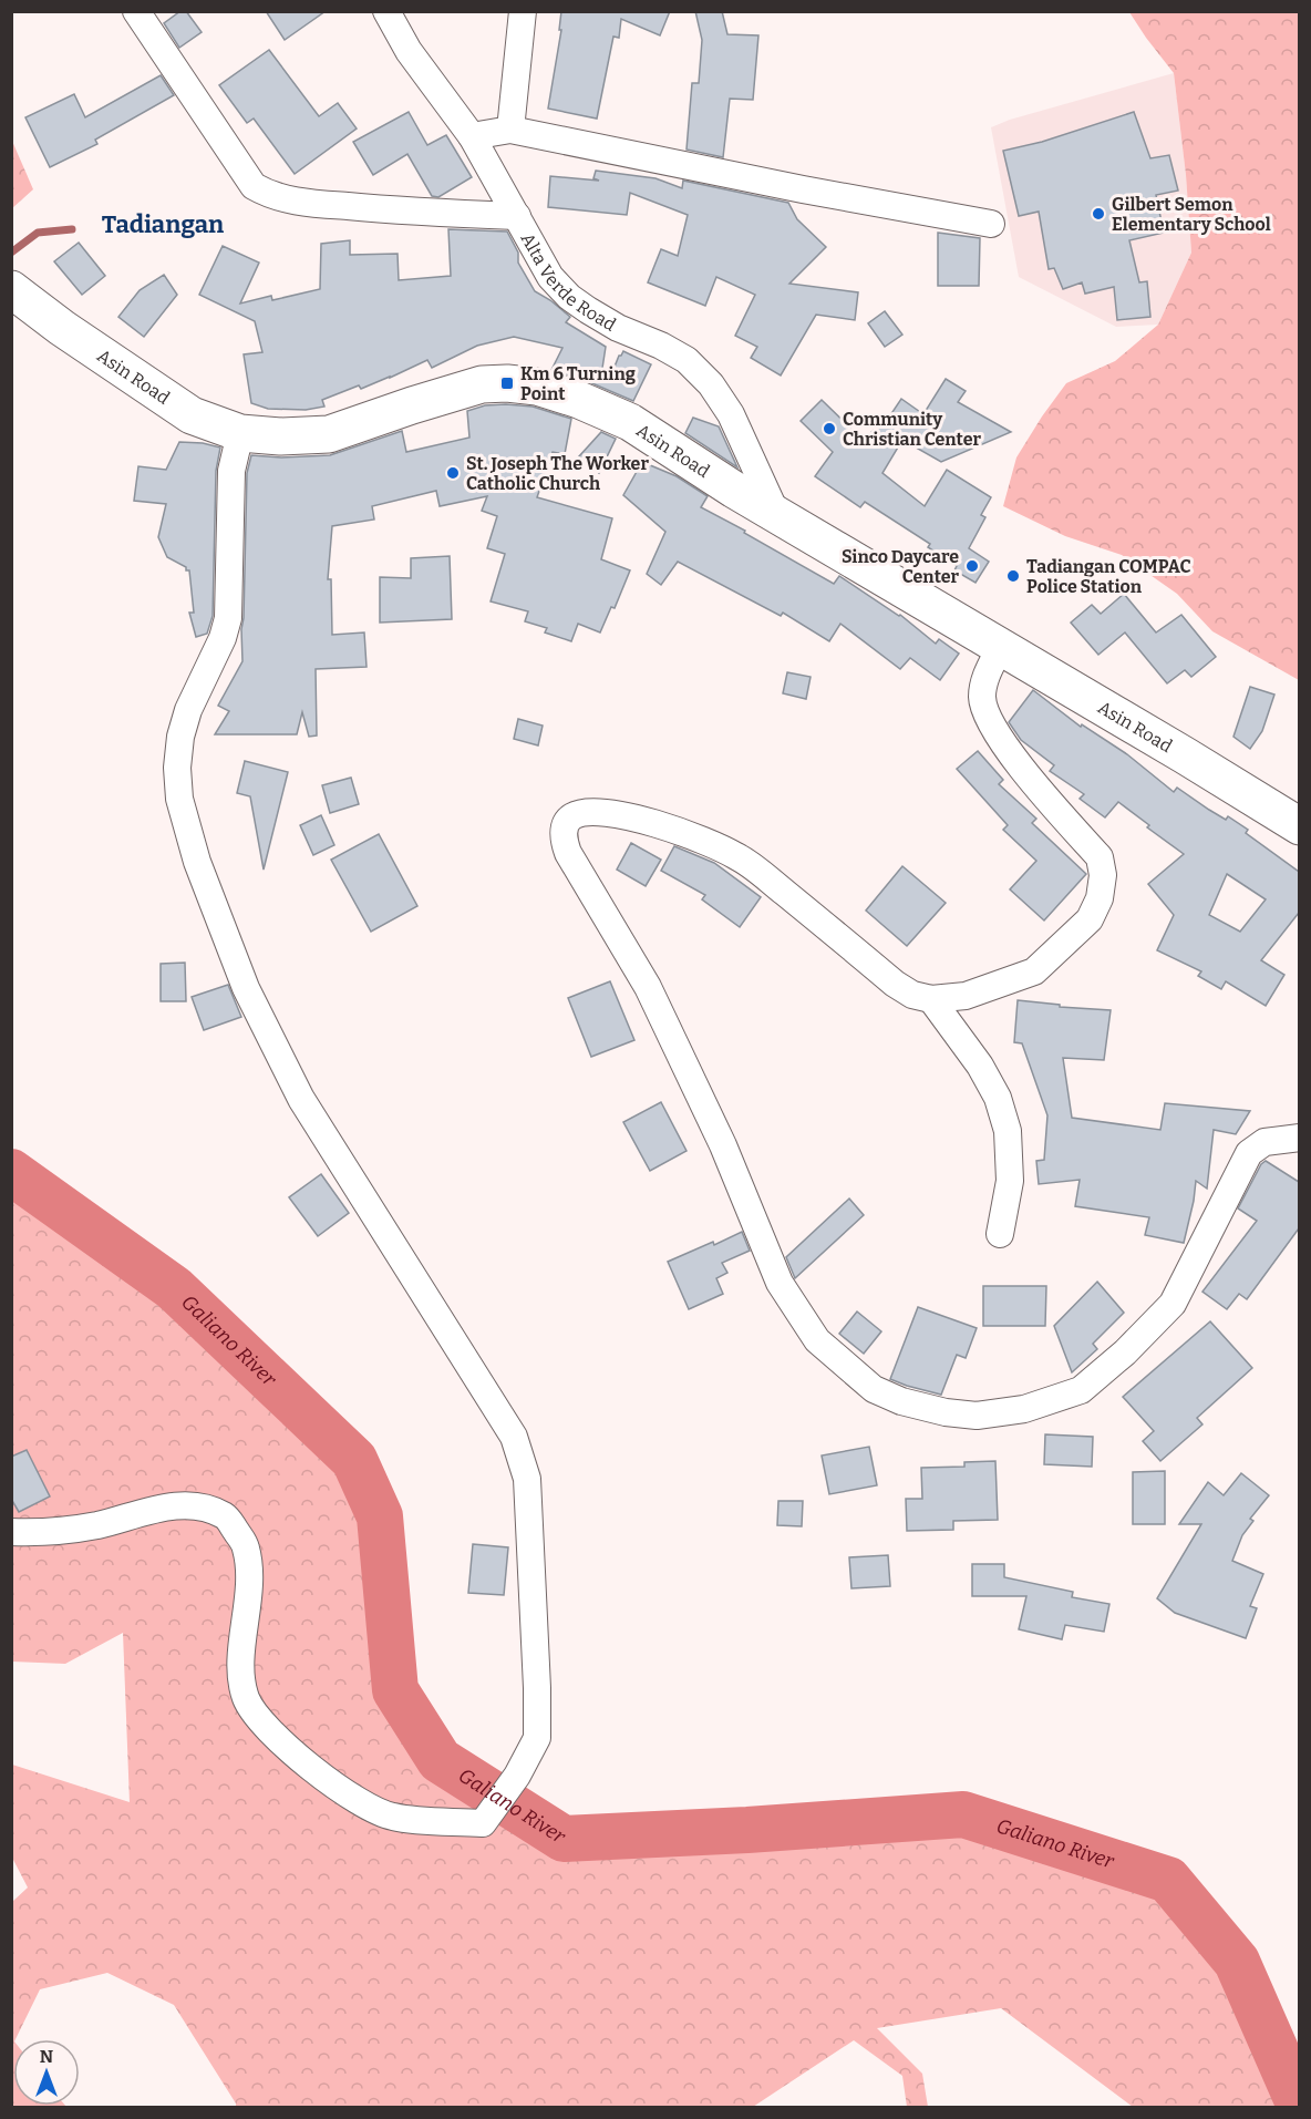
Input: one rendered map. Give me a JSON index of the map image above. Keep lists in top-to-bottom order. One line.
{"streets":{"main road":["Asin Road"],"street":["Alta Verde Road"]},"crossings":[["Alta Verde Road","Asin Road"]],"districts":["Tadiangan"],"water":["Galiano River"],"places":{"other":["Gilbert Semon Elementary School","Community Christian Center","St. Joseph The Worker Catholic Church","Sinco Daycare Center","Tadiangan COMPAC Police Station"],"transit":["Km 6 Turning Point"]},"north":"top"}
